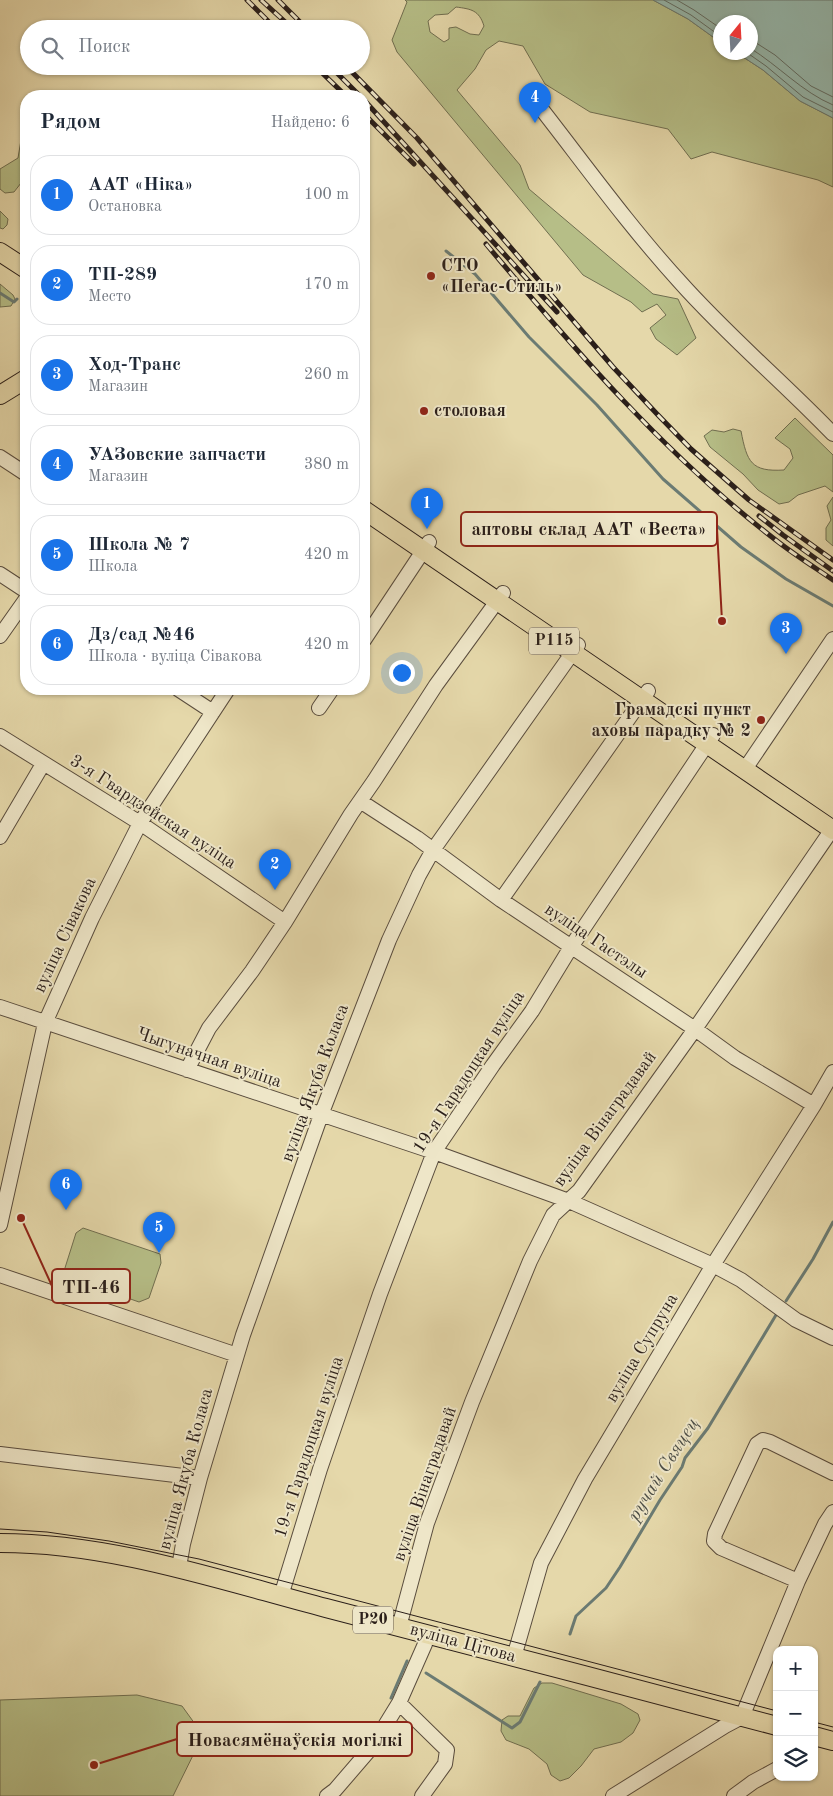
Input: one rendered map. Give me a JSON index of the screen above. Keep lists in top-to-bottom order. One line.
{"streets":{"main road":["Р115","Р20","вуліца Цітова"],"street":["3-я Гвардзейская вуліца","вуліца Сівакова","вуліца Гастэлы","Чыгуначная вуліца","19-я Гарадоцкая вуліца","вуліца Якуба Коласа","вуліца Вінаградавай","вуліца Супруна"]},"crossings":[["Р115","19-я Гарадоцкая вуліца"],["Р115","вуліца Якуба Коласа"],["Р115","вуліца Вінаградавай"],["3-я Гвардзейская вуліца","вуліца Сівакова"],["вуліца Сівакова","Чыгуначная вуліца"],["вуліца Гастэлы","19-я Гарадоцкая вуліца"],["вуліца Гастэлы","вуліца Якуба Коласа"],["вуліца Гастэлы","вуліца Вінаградавай"],["вуліца Гастэлы","вуліца Супруна"],["Чыгуначная вуліца","19-я Гарадоцкая вуліца"],["Чыгуначная вуліца","вуліца Якуба Коласа"],["Чыгуначная вуліца","вуліца Вінаградавай"],["Чыгуначная вуліца","вуліца Супруна"],["19-я Гарадоцкая вуліца","вуліца Цітова"],["вуліца Якуба Коласа","вуліца Цітова"],["вуліца Вінаградавай","вуліца Цітова"],["вуліца Супруна","вуліца Цітова"]],"water":["ручай Свяцец"],"places":["СТО «Пегас-Стиль»","столовая","аптовы склад ААТ «Веста»","Грамадскі пункт аховы парадку № 2","ТП-46","Новасямёнаўскія могілкі"],"north":"top","page":{"search":"Поиск","pins":["4","1","3","2","6","5"],"heading":["Рядом","Найдено: 6"],"list":[{"mark":"1","name":"ААТ «Ніка»","note":"Остановка","value":"100 m"},{"mark":"2","name":"ТП-289","note":"Место","value":"170 m"},{"mark":"3","name":"Ход-Транс","note":"Магазин","value":"260 m"},{"mark":"4","name":"УАЗовские запчасти","note":"Магазин","value":"380 m"},{"mark":"5","name":"Школа № 7","note":"Школа","value":"420 m"},{"mark":"6","name":"Дз/сад №46","note":"Школа · вуліца Сівакова","value":"420 m"}],"map_buttons":["+","−"]}}
